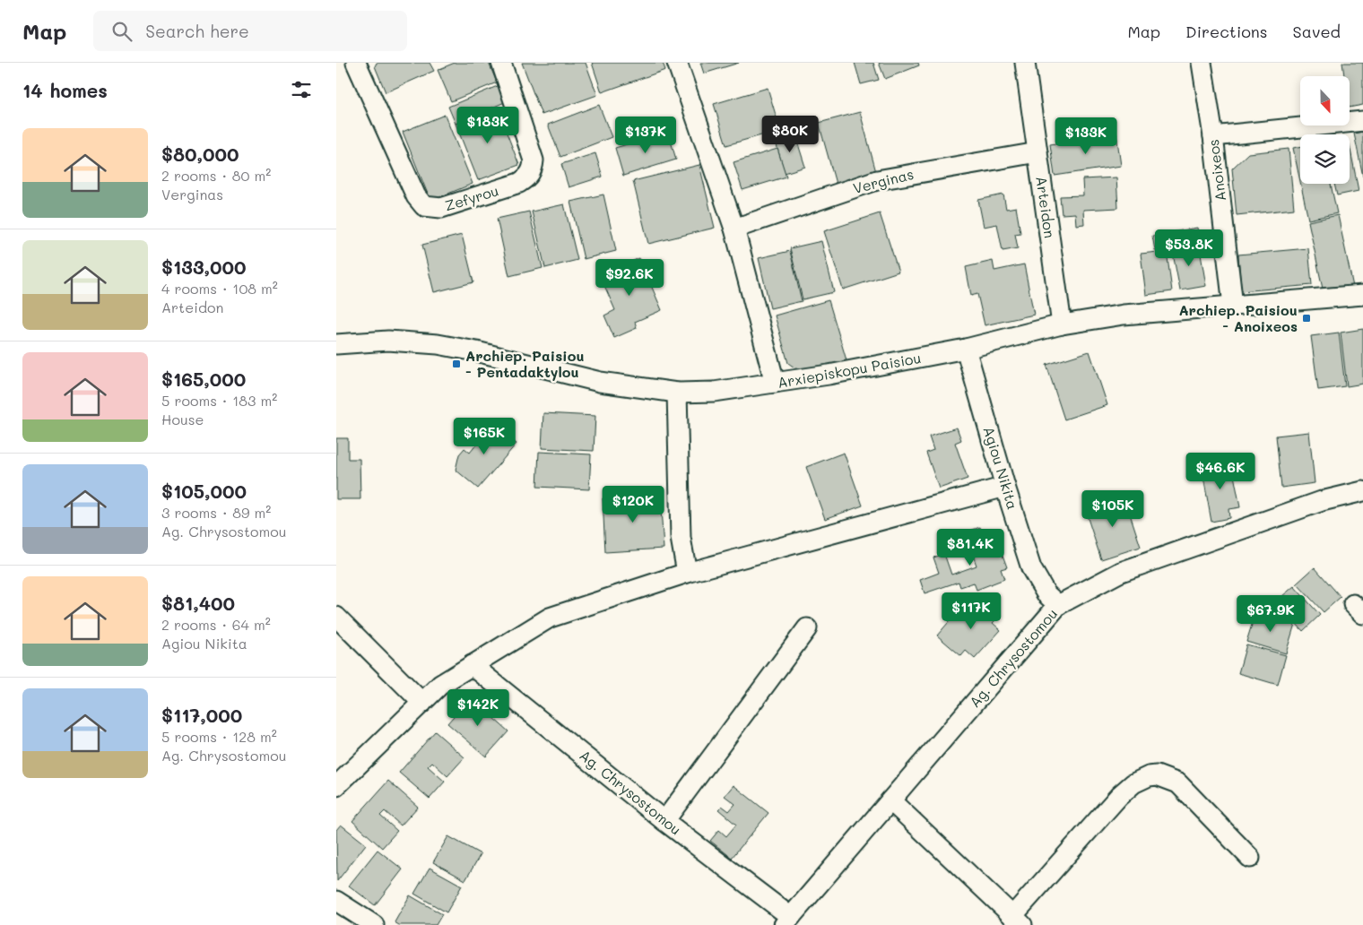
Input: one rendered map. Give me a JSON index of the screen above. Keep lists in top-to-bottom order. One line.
{"streets":{"street":["Anoixeos","Verginas","Zefyrou","Arteidon","Arxiepiskopu Paisiou","Agiou Nikita","Ag. Chrysostomou"]},"crossings":[["Anoixeos","Arxiepiskopu Paisiou"],["Verginas","Arteidon"],["Arteidon","Arxiepiskopu Paisiou"],["Arxiepiskopu Paisiou","Agiou Nikita"],["Agiou Nikita","Ag. Chrysostomou"]],"places":{"transit":["Archiep. Paisiou - Anoixeos","Archiep. Paisiou - Pentadaktylou"]},"north":"bottom","page":{"header":"Map","search":"Search here","nav":["Map","Directions","Saved"],"heading":"14 homes","price":["$183K","$80K","$137K","$133K","$53.8K","$92.6K","$165K","$46.6K","$120K","$105K","$81.4K","$117K","$67.9K","$142K"],"list":[{"name":"$80,000","note":"2 rooms · 80 m² · Verginas"},{"name":"$133,000","note":"4 rooms · 108 m² · Arteidon"},{"name":"$165,000","note":"5 rooms · 183 m² · House"},{"name":"$105,000","note":"3 rooms · 89 m² · Ag. Chrysostomou"},{"name":"$81,400","note":"2 rooms · 64 m² · Agiou Nikita"},{"name":"$117,000","note":"5 rooms · 128 m² · Ag. Chrysostomou"}]}}
